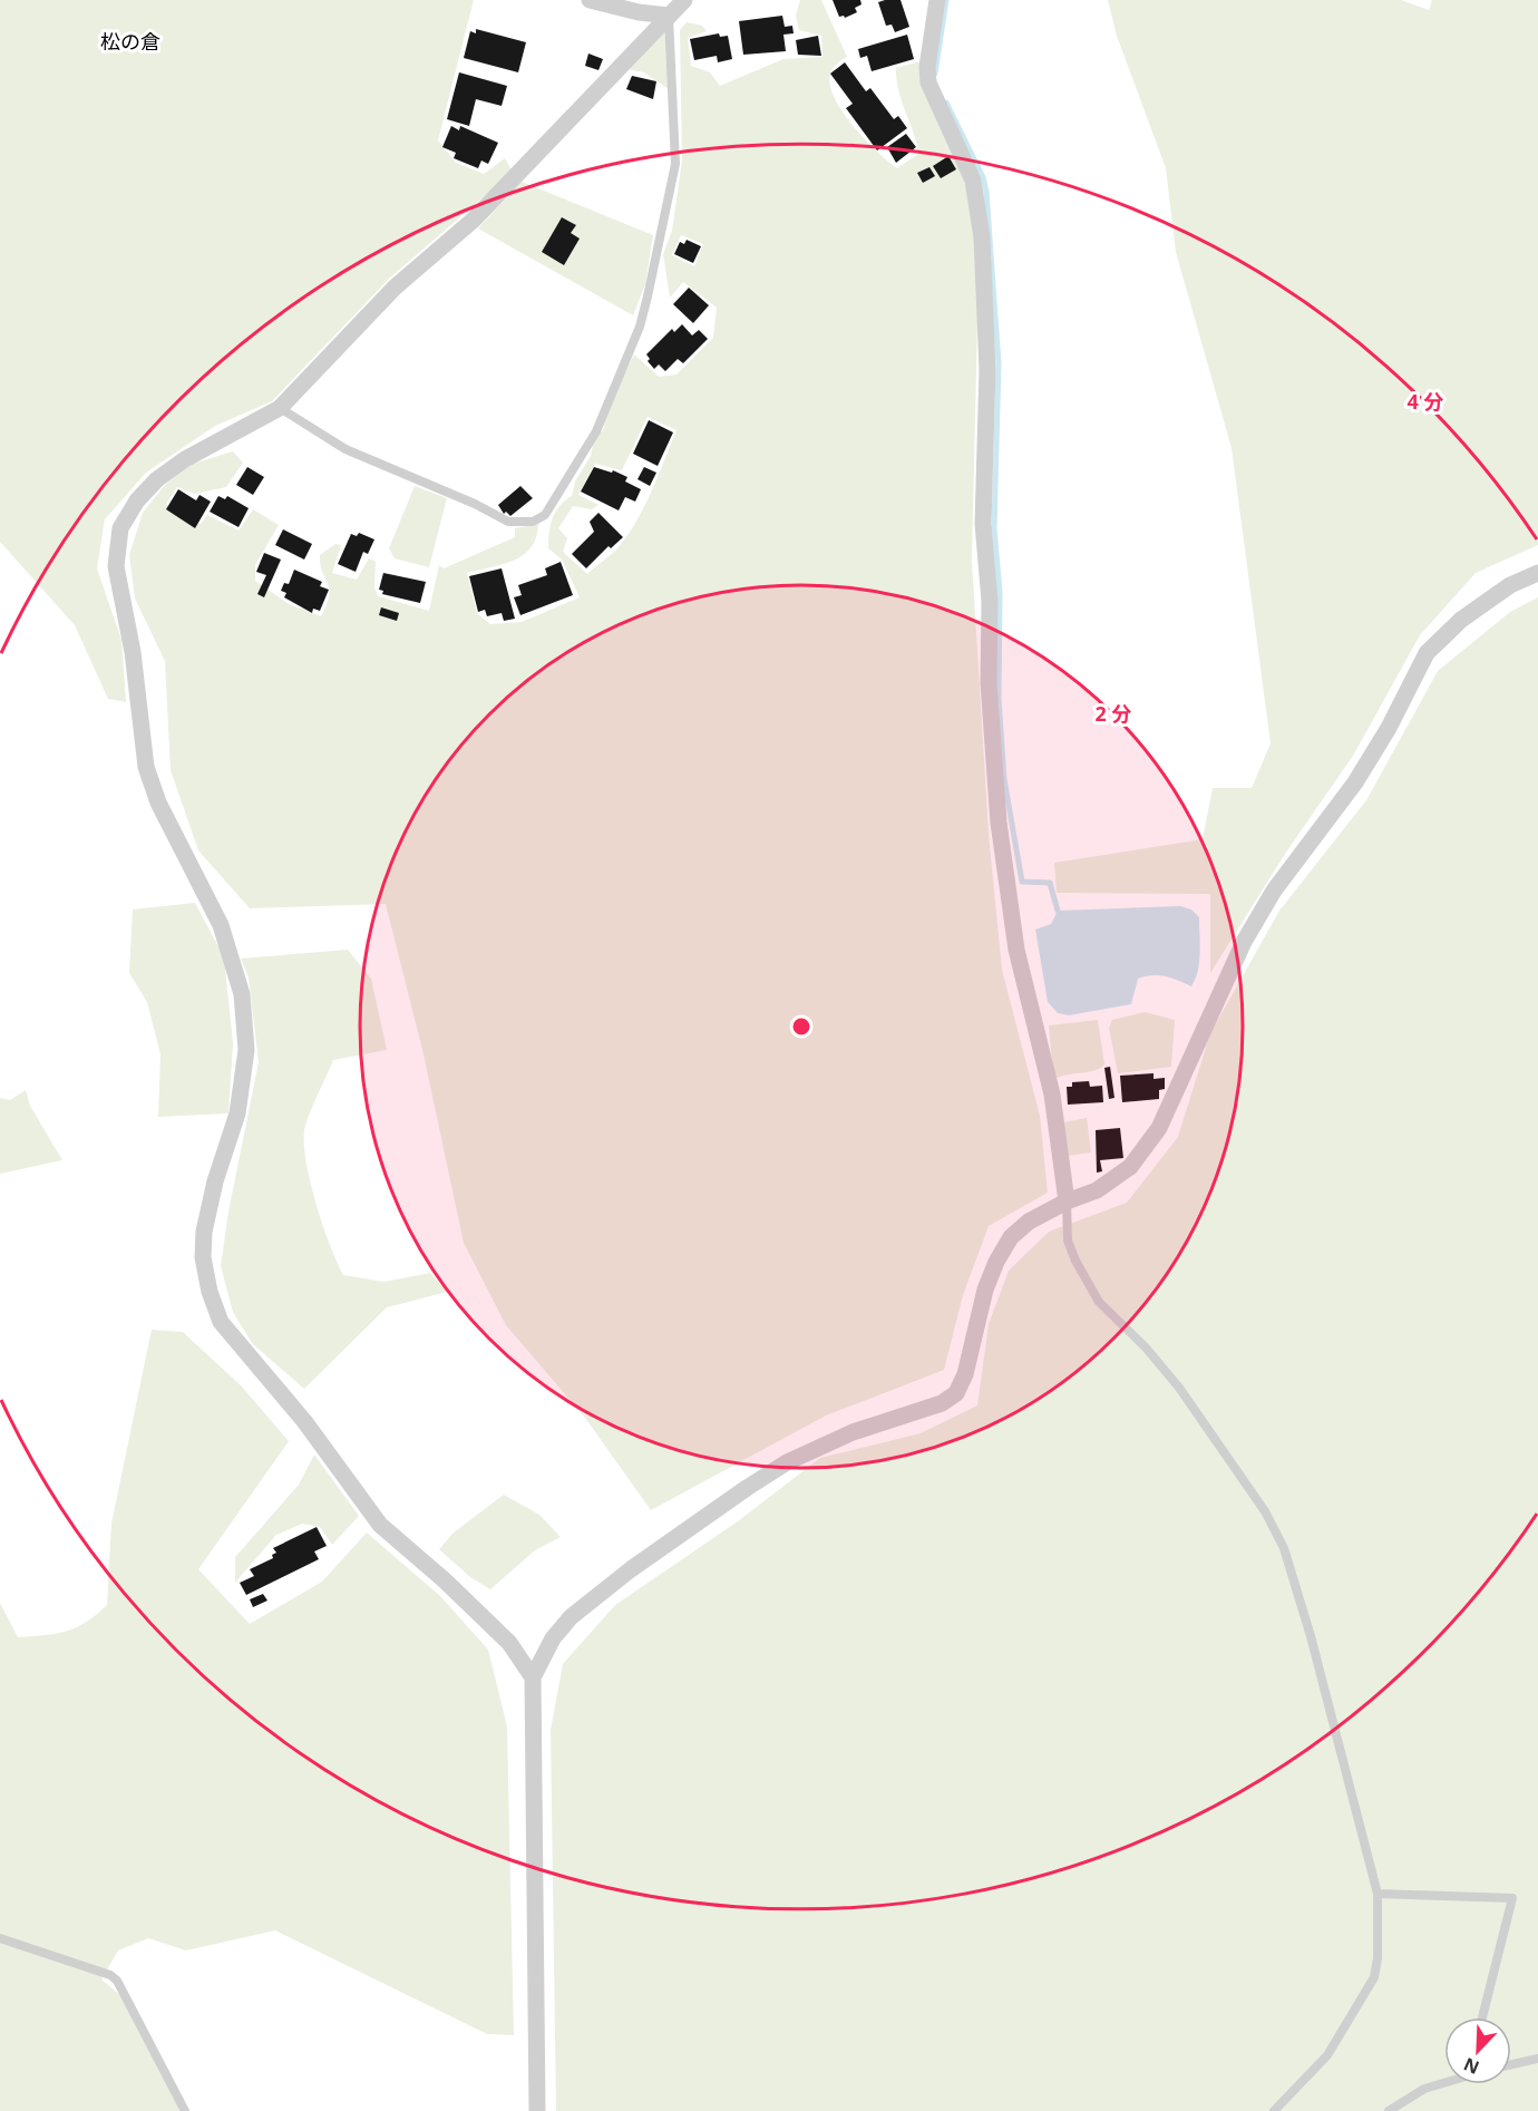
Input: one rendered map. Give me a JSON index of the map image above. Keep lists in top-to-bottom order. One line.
{"districts":["松の倉"],"north":"bottom left","rings":["4 分","2 分"]}
